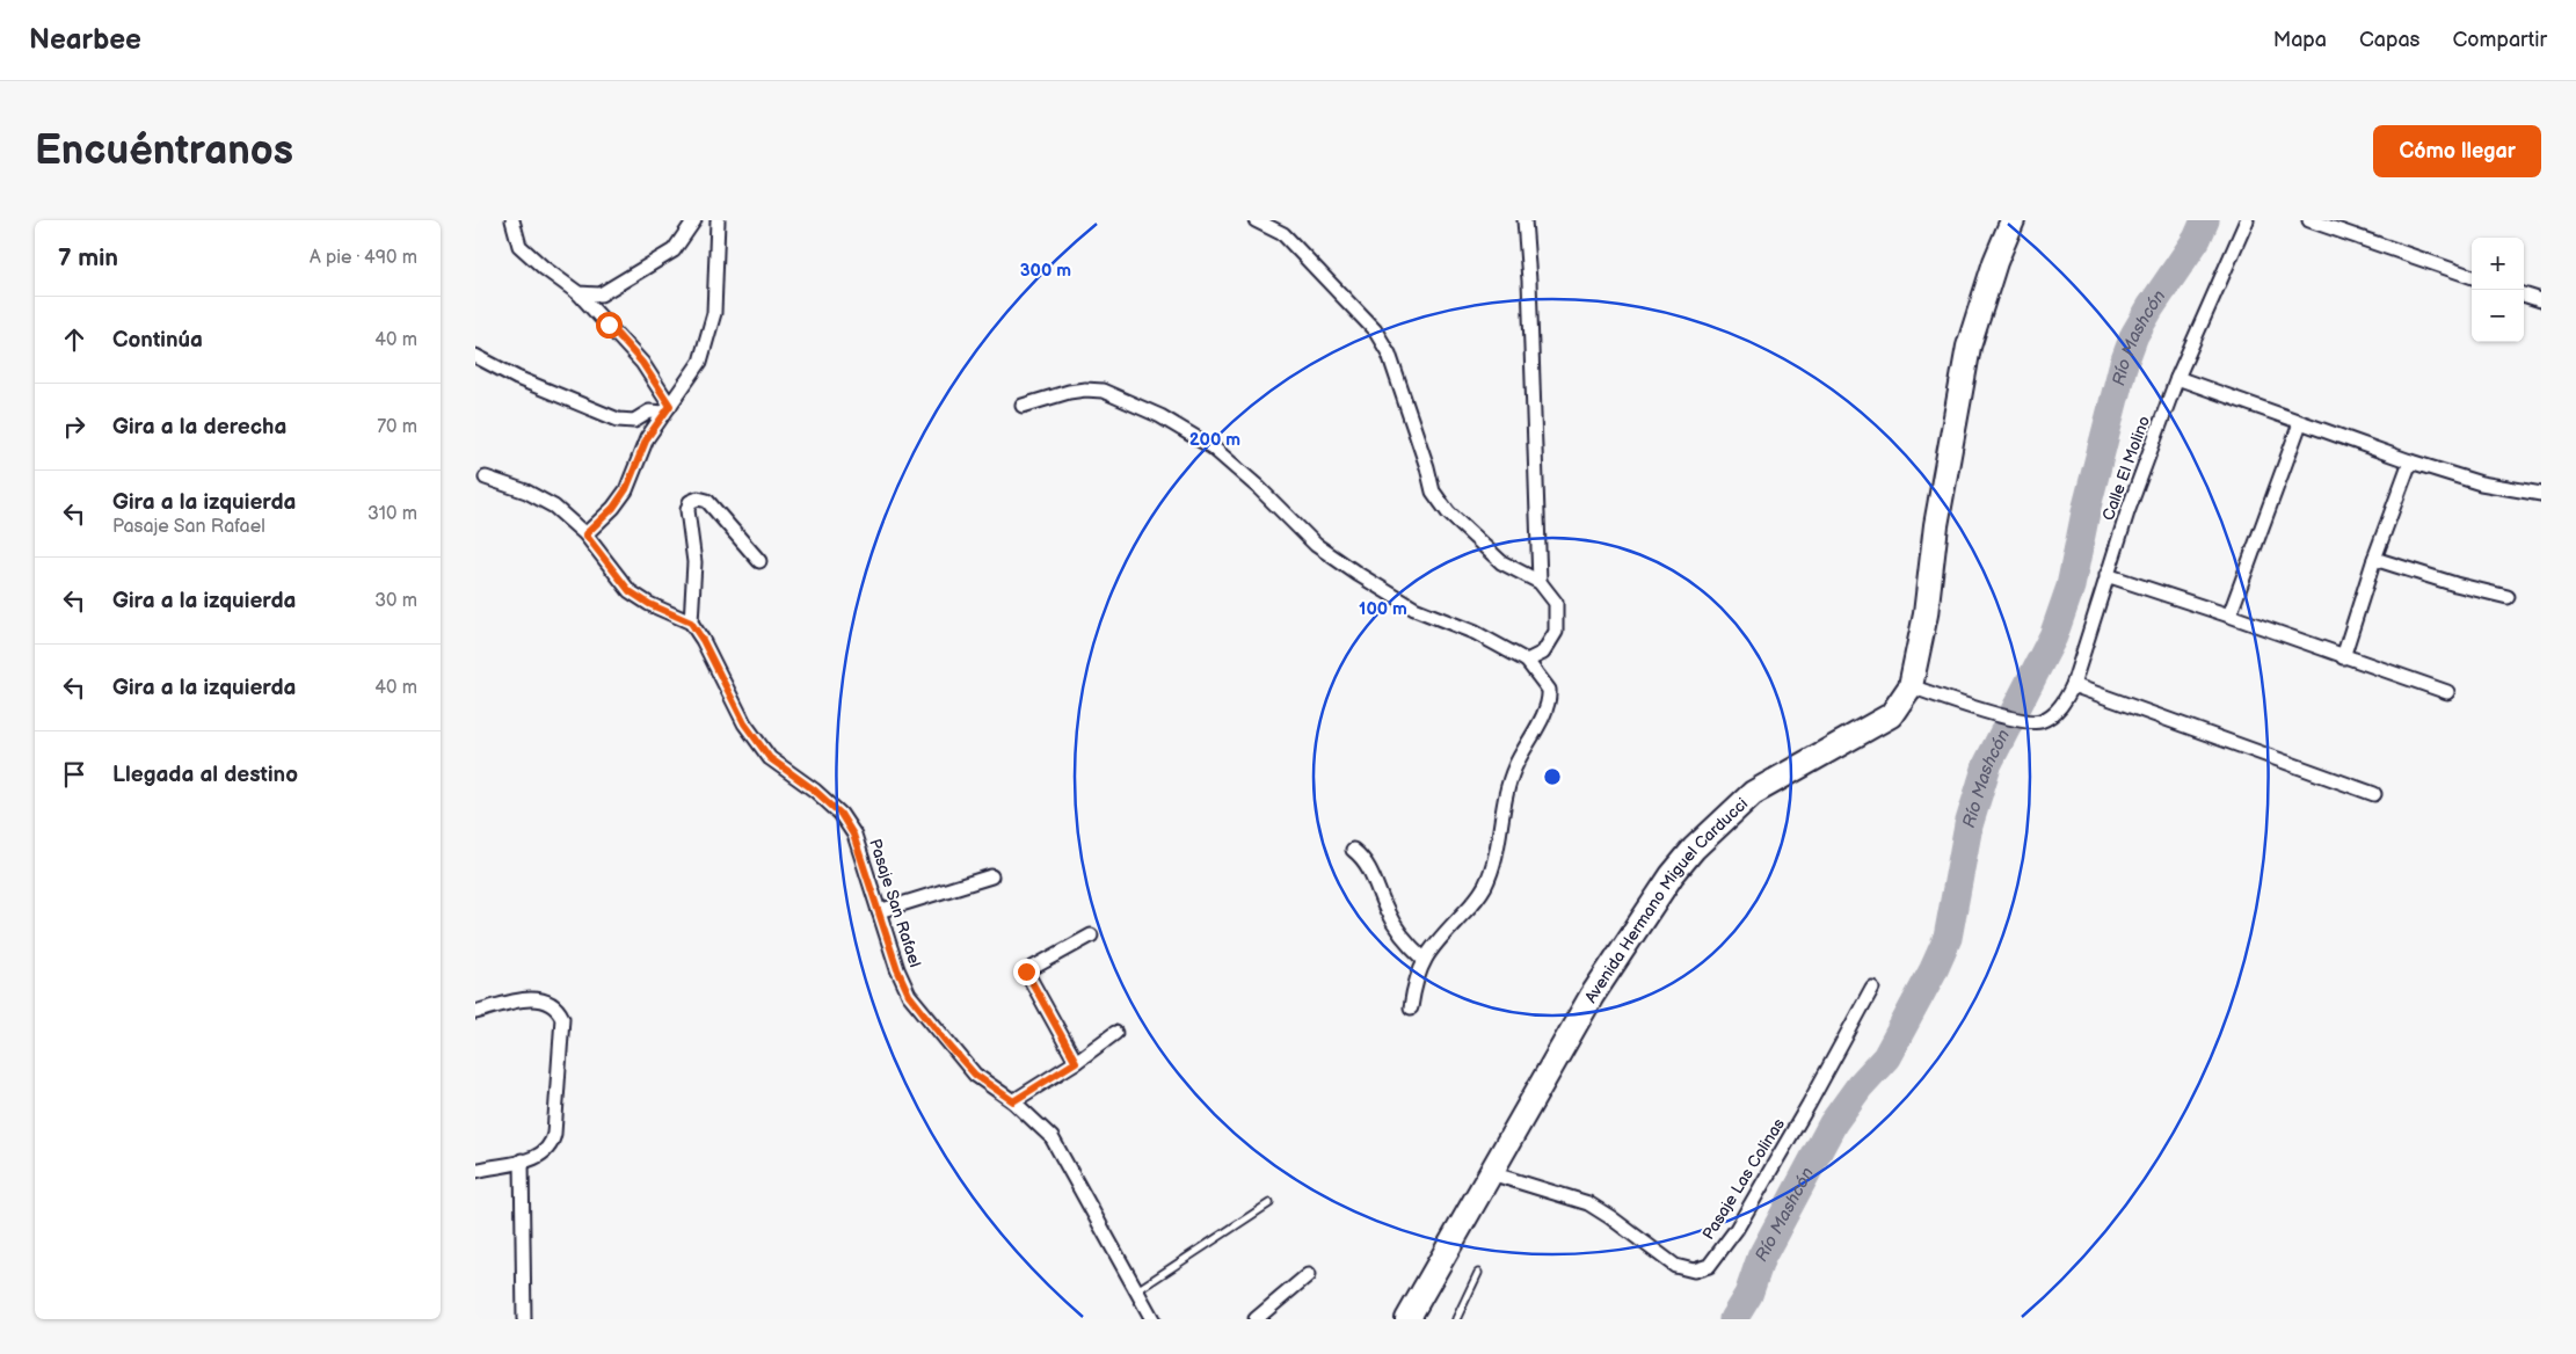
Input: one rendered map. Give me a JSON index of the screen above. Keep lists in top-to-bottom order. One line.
{"streets":{"highway":["Avenida Hermano Miguel Carducci"],"street":["Calle El Molino","Pasaje San Rafael","Pasaje Las Colinas"]},"crossings":[["Calle El Molino","Avenida Hermano Miguel Carducci"],["Avenida Hermano Miguel Carducci","Pasaje Las Colinas"]],"water":["Río Mashcón"],"page":{"header":"Nearbee","nav":["Mapa","Capas","Compartir"],"buttons":"Cómo llegar","title":"Encuéntranos","heading":["7 min","A pie · 490 m"],"map_buttons":["+","−"],"list":[["Continúa","40 m"],["Gira a la derecha","70 m"],["Gira a la izquierda","Pasaje San Rafael","310 m"],["Gira a la izquierda","30 m"],["Gira a la izquierda","40 m"],"Llegada al destino"]},"rings":["300 m","200 m","100 m"]}
